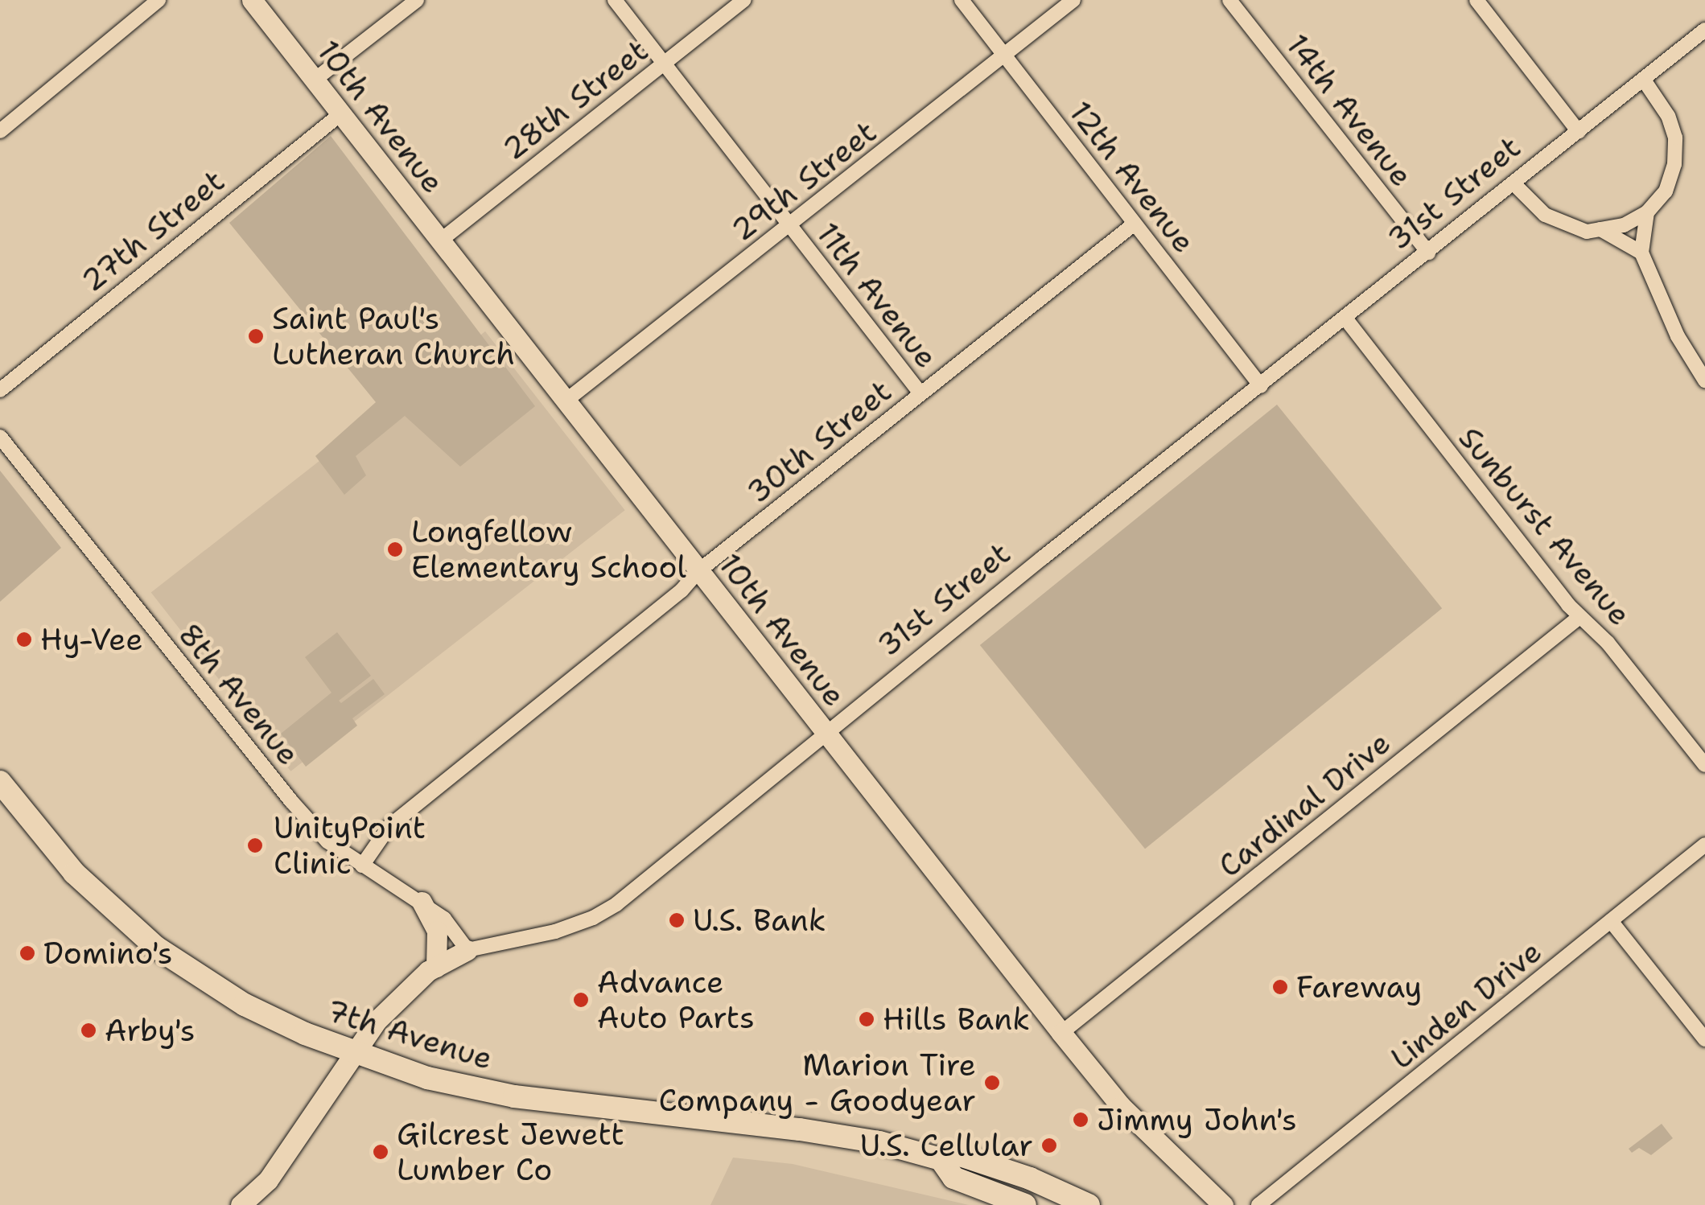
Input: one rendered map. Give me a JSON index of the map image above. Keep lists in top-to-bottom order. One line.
{"streets":{"main road":["7th Avenue"],"street":["28th Street","14th Avenue","10th Avenue","12th Avenue","29th Street","31st Street","27th Street","11th Avenue","30th Street","Sunburst Avenue","8th Avenue","Cardinal Drive","Linden Drive"]},"crossings":[["28th Street","10th Avenue"],["28th Street","11th Avenue"],["14th Avenue","31st Street"],["10th Avenue","29th Street"],["10th Avenue","31st Street"],["10th Avenue","27th Street"],["10th Avenue","30th Street"],["10th Avenue","Cardinal Drive"],["12th Avenue","29th Street"],["12th Avenue","31st Street"],["12th Avenue","30th Street"],["29th Street","11th Avenue"],["31st Street","Sunburst Avenue"],["31st Street","8th Avenue"],["31st Street","7th Avenue"],["11th Avenue","30th Street"],["30th Street","8th Avenue"],["Sunburst Avenue","Cardinal Drive"]],"places":["Saint Paul's Lutheran Church","Longfellow Elementary School","Hy-Vee","UnityPoint Clinic","U.S. Bank","Domino's","Fareway","Advance Auto Parts","Hills Bank","Arby's","Marion Tire Company - Goodyear","Jimmy John's","U.S. Cellular","Gilcrest Jewett Lumber Co"]}
